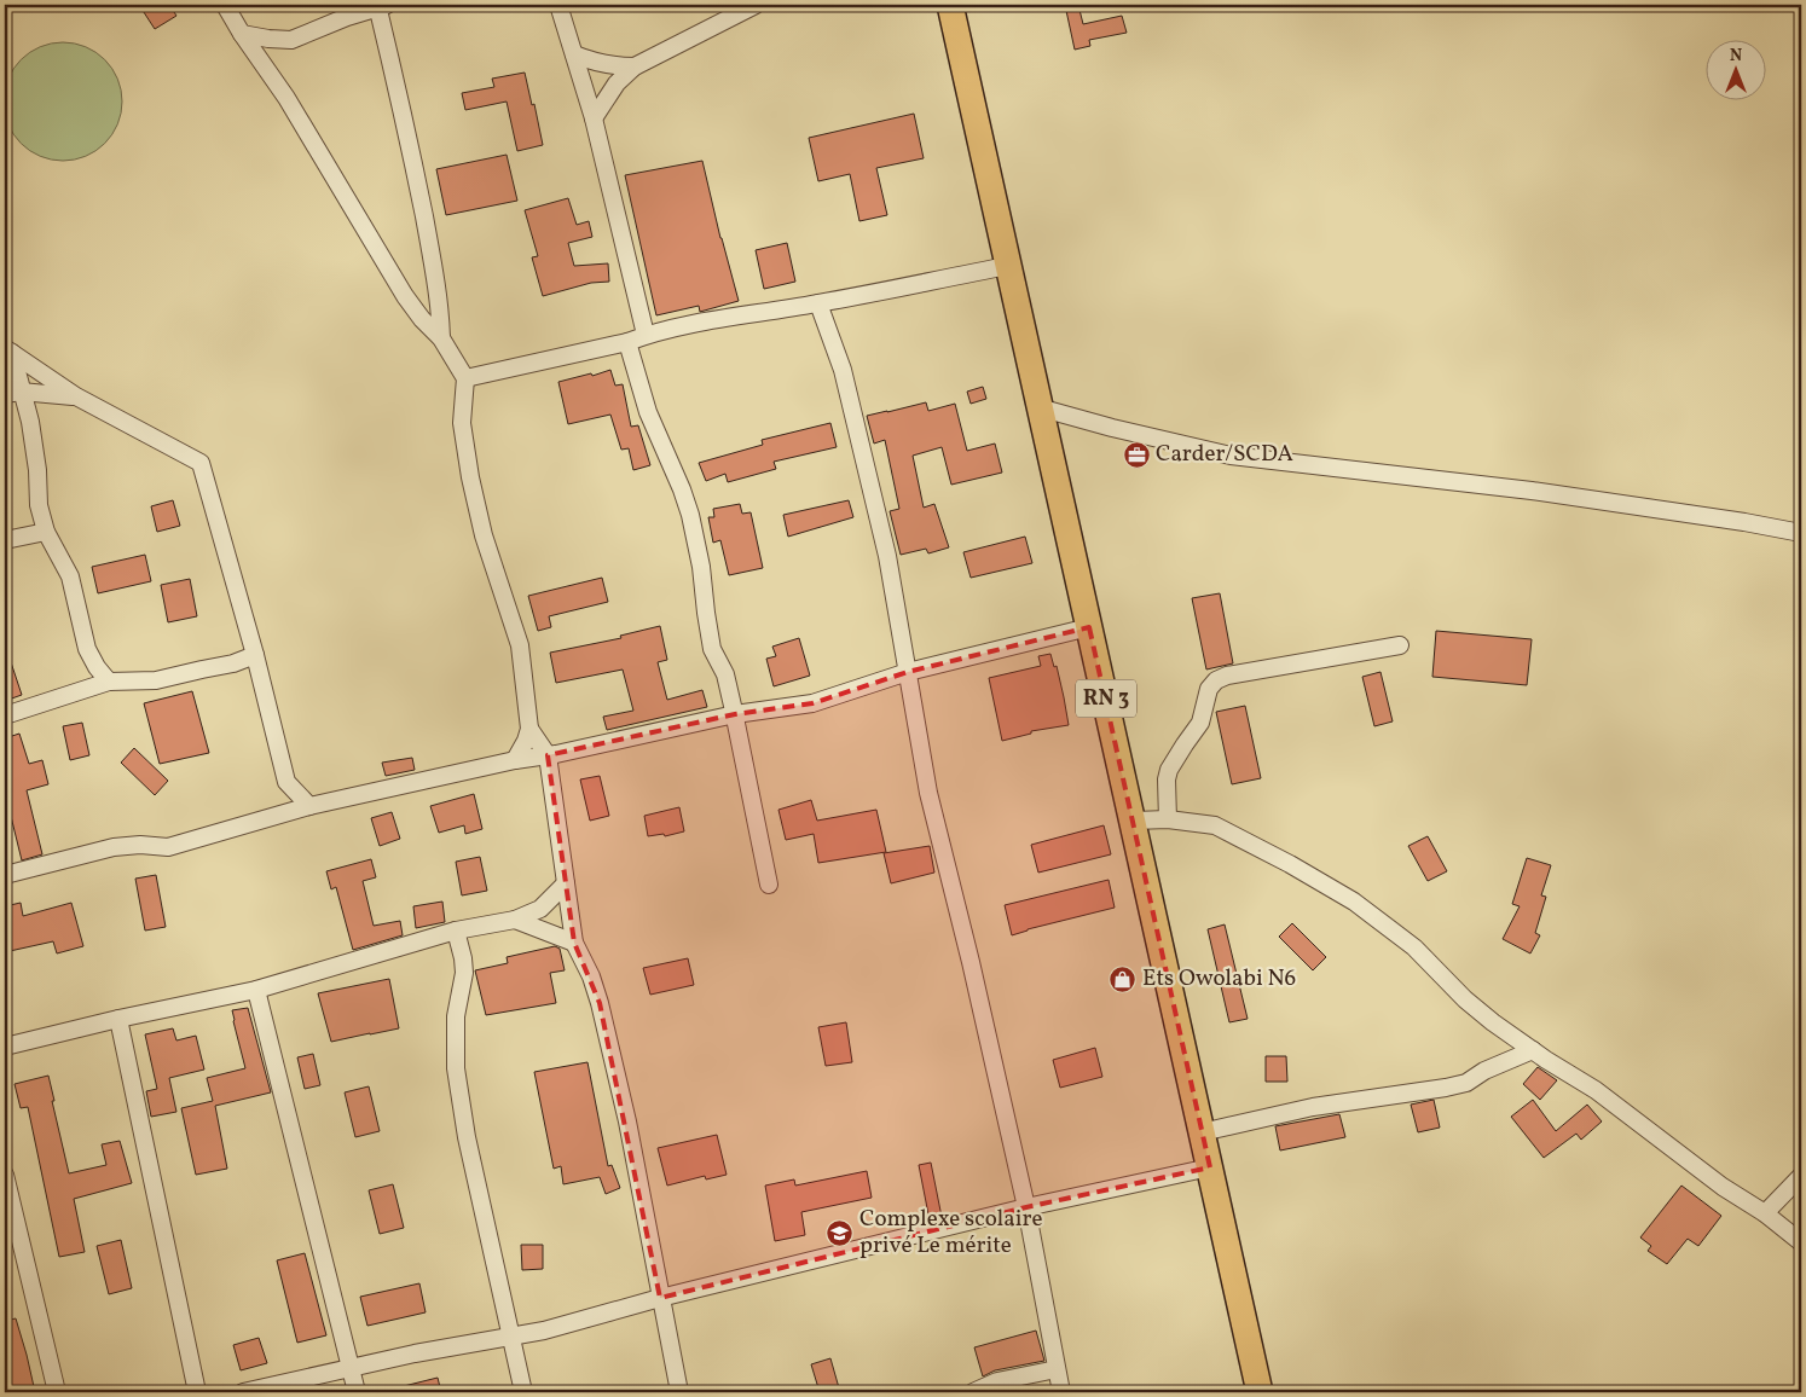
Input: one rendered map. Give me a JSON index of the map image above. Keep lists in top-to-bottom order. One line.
{"streets":{"main road":["RN 3"]},"places":{"office":["Carder/SCDA"],"shop":["Ets Owolabi N6"],"school or university":["Complexe scolaire privé Le mérite"]},"north":"top"}
